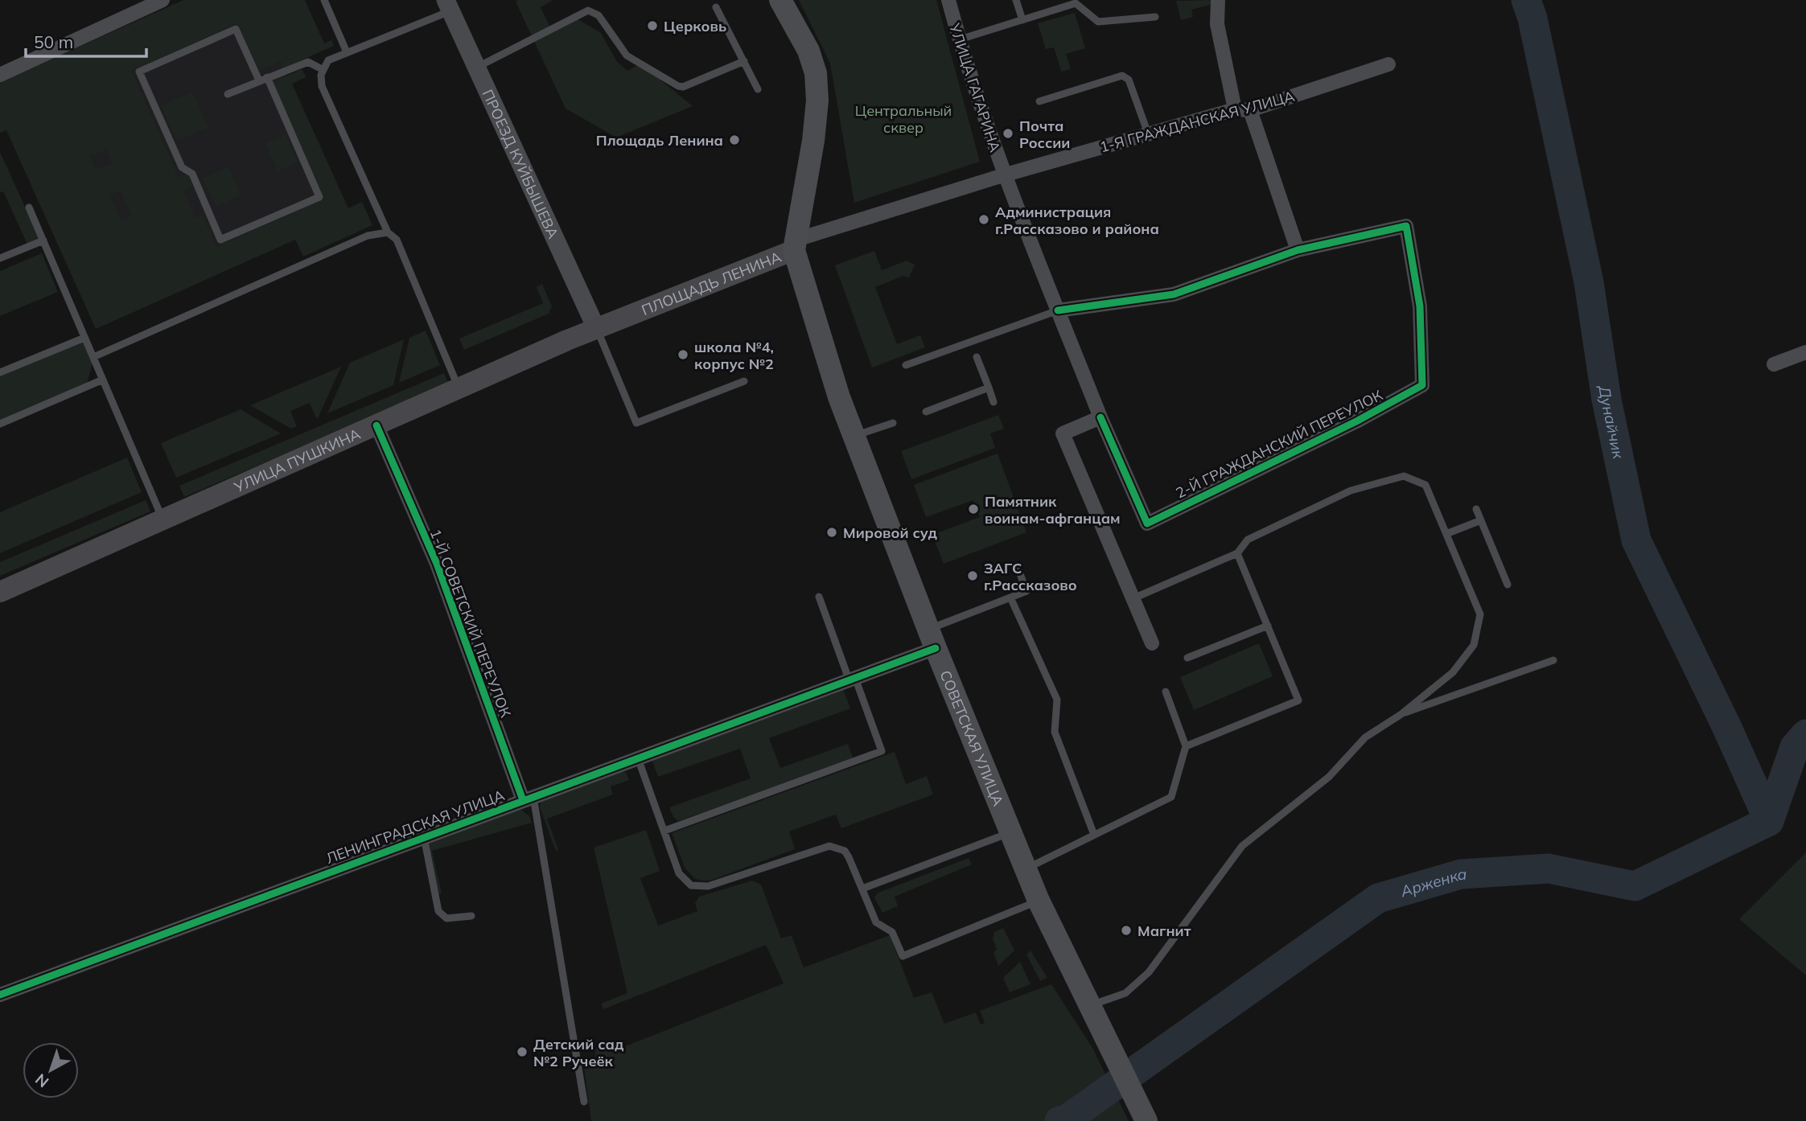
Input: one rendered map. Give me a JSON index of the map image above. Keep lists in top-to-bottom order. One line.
{"streets":{"main road":["ПЛОЩАДЬ ЛЕНИНА","УЛИЦА ПУШКИНА","СОВЕТСКАЯ УЛИЦА"],"street":["УЛИЦА ГАГАРИНА","1-Я ГРАЖДАНСКАЯ УЛИЦА","ПРОЕЗД КУЙБЫШЕВА","2-Й ГРАЖДАНСКИЙ ПЕРЕУЛОК","1-Й СОВЕТСКИЙ ПЕРЕУЛОК","ЛЕНИНГРАДСКАЯ УЛИЦА"]},"crossings":[["УЛИЦА ГАГАРИНА","1-Я ГРАЖДАНСКАЯ УЛИЦА"],["УЛИЦА ГАГАРИНА","2-Й ГРАЖДАНСКИЙ ПЕРЕУЛОК"],["1-Я ГРАЖДАНСКАЯ УЛИЦА","ПЛОЩАДЬ ЛЕНИНА"],["1-Я ГРАЖДАНСКАЯ УЛИЦА","СОВЕТСКАЯ УЛИЦА"],["ПРОЕЗД КУЙБЫШЕВА","ПЛОЩАДЬ ЛЕНИНА"],["ПРОЕЗД КУЙБЫШЕВА","УЛИЦА ПУШКИНА"],["ПЛОЩАДЬ ЛЕНИНА","УЛИЦА ПУШКИНА"],["ПЛОЩАДЬ ЛЕНИНА","СОВЕТСКАЯ УЛИЦА"],["УЛИЦА ПУШКИНА","1-Й СОВЕТСКИЙ ПЕРЕУЛОК"],["1-Й СОВЕТСКИЙ ПЕРЕУЛОК","ЛЕНИНГРАДСКАЯ УЛИЦА"],["СОВЕТСКАЯ УЛИЦА","ЛЕНИНГРАДСКАЯ УЛИЦА"]],"water":["Дунайчик","Арженка"],"parks":["Центральный сквер"],"places":["Церковь","Почта России","Площадь Ленина","Администрация г.Рассказово и района","школа №4, корпус №2","Памятник воинам-афганцам","Мировой суд","ЗАГС г.Рассказово","Магнит","Детский сад №2 Ручеёк"],"scale_bar":"50 m","north":"bottom left"}
